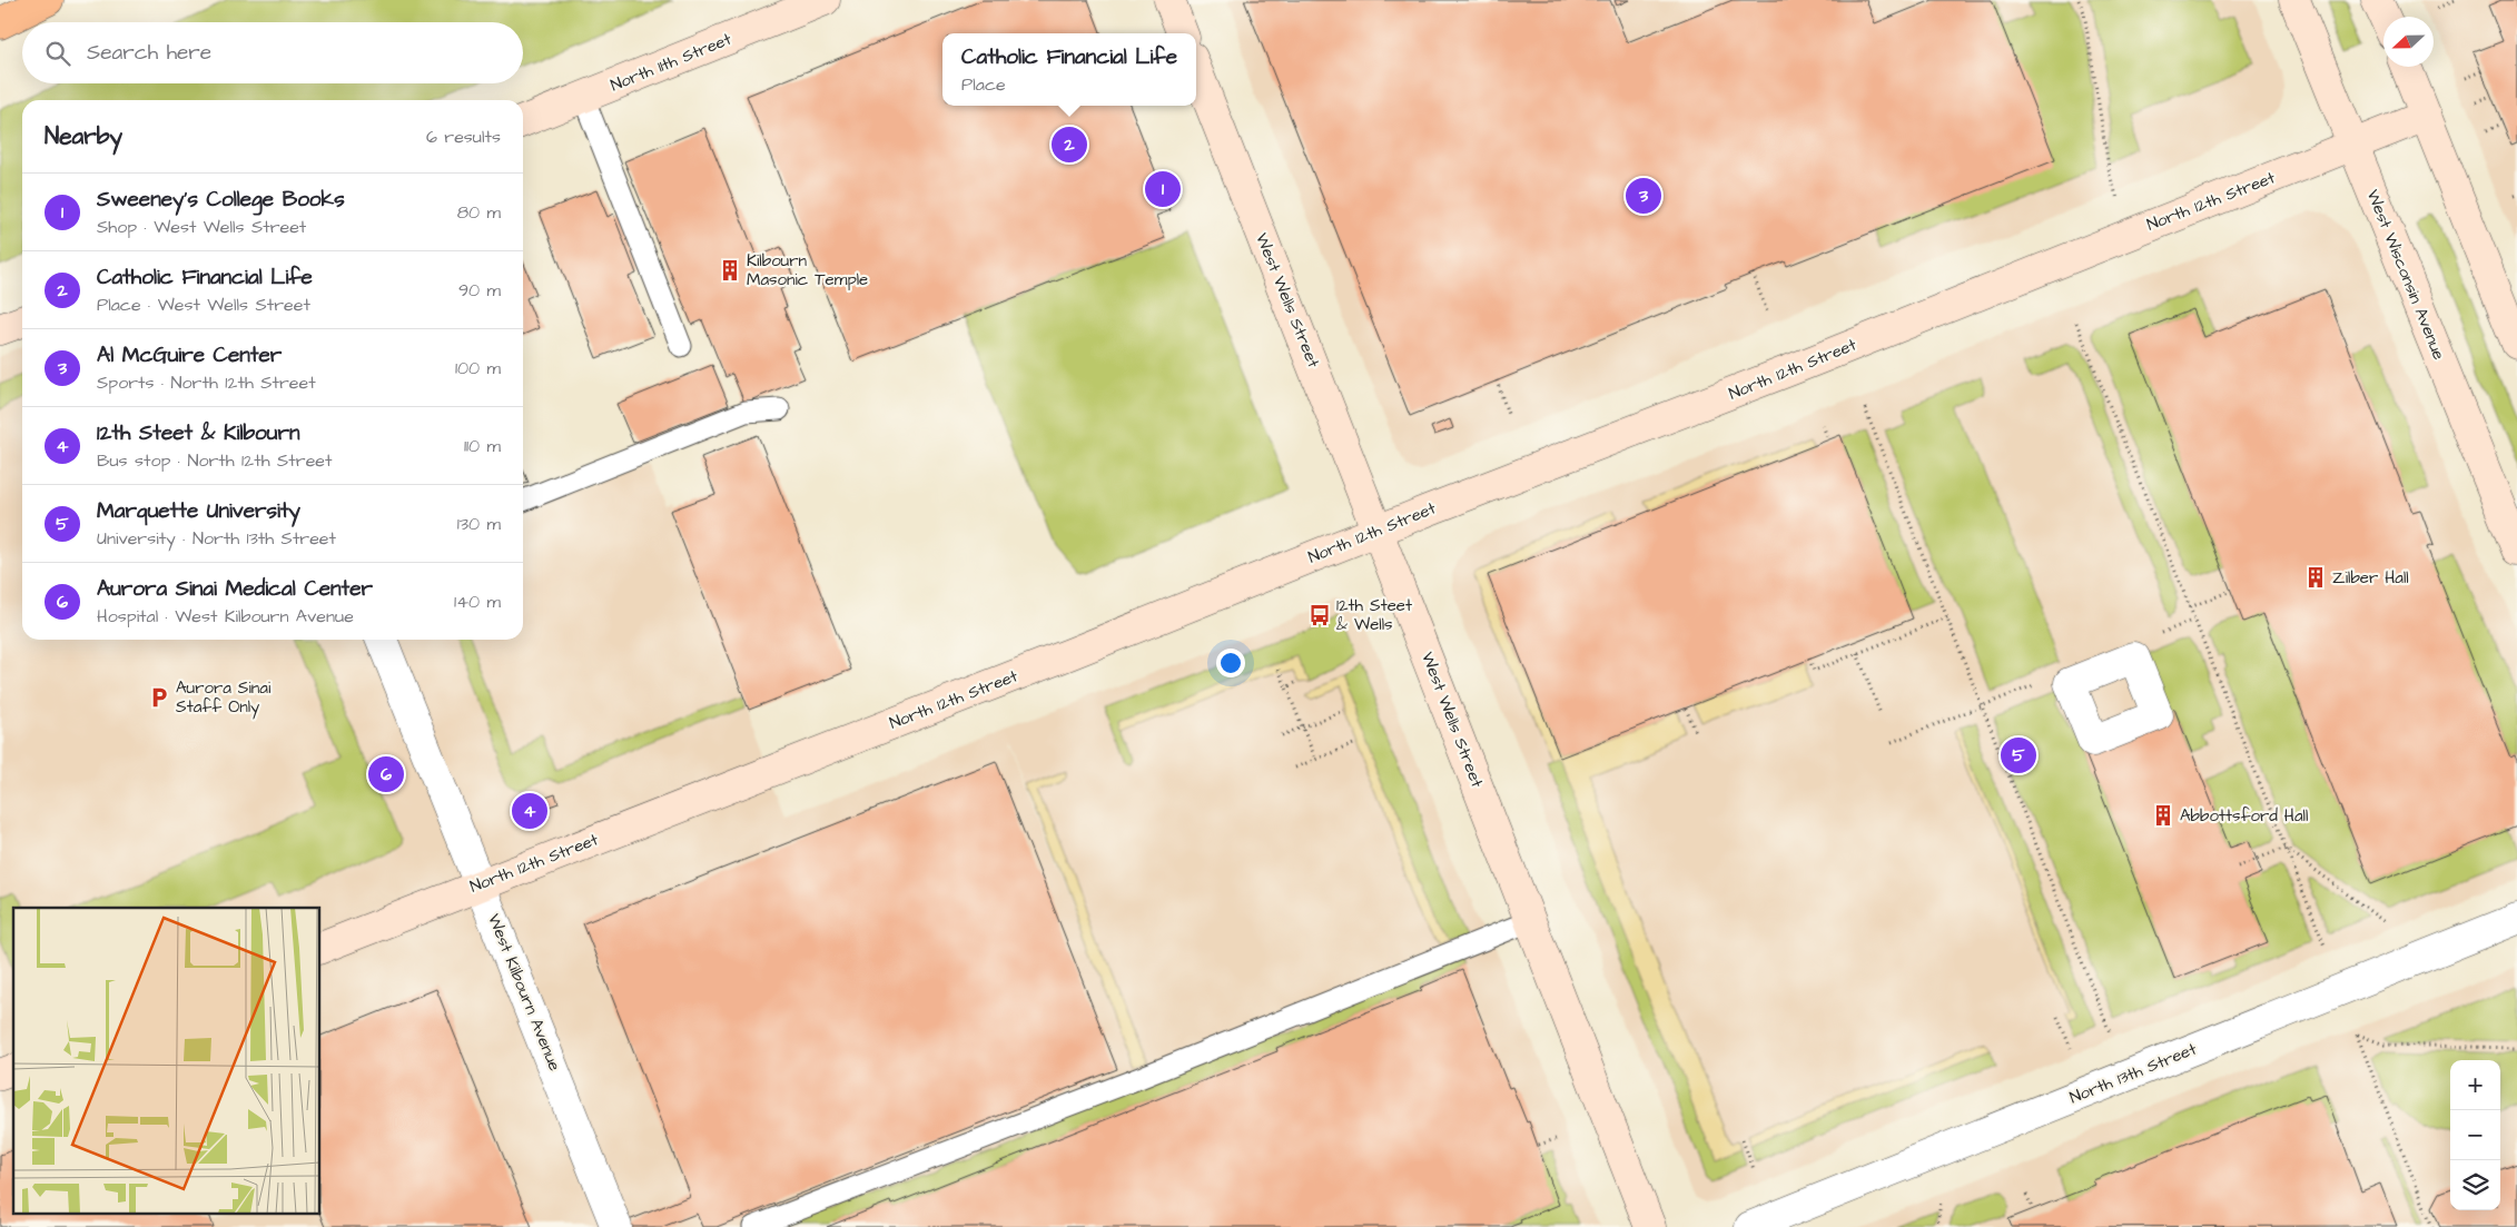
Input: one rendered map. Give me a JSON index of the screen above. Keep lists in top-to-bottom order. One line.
{"streets":{"street":["North 11th Street","North 12th Street","West Wisconsin Avenue","West Wells Street","West Kilbourn Avenue","North 13th Street"]},"crossings":[["North 12th Street","West Wisconsin Avenue"],["North 12th Street","West Wells Street"],["North 12th Street","West Kilbourn Avenue"]],"places":{"building":["Kilbourn Masonic Temple","Zilber Hall","Abbottsford Hall"],"bus stop":["12th Steet & Wells"],"parking":["Aurora Sinai Staff Only"]},"north":"left","page":{"search":"Search here","popup":["Catholic Financial Life","Place"],"heading":["Nearby","6 results"],"pins":["2","1","3","5","6","4"],"list":[{"mark":"1","name":"Sweeney's College Books","note":"Shop · West Wells Street","value":"80 m"},{"mark":"2","name":"Catholic Financial Life","note":"Place · West Wells Street","value":"90 m"},{"mark":"3","name":"Al McGuire Center","note":"Sports · North 12th Street","value":"100 m"},{"mark":"4","name":"12th Steet & Kilbourn","note":"Bus stop · North 12th Street","value":"110 m"},{"mark":"5","name":"Marquette University","note":"University · North 13th Street","value":"130 m"},{"mark":"6","name":"Aurora Sinai Medical Center","note":"Hospital · West Kilbourn Avenue","value":"140 m"}],"map_buttons":["+","−"]}}
